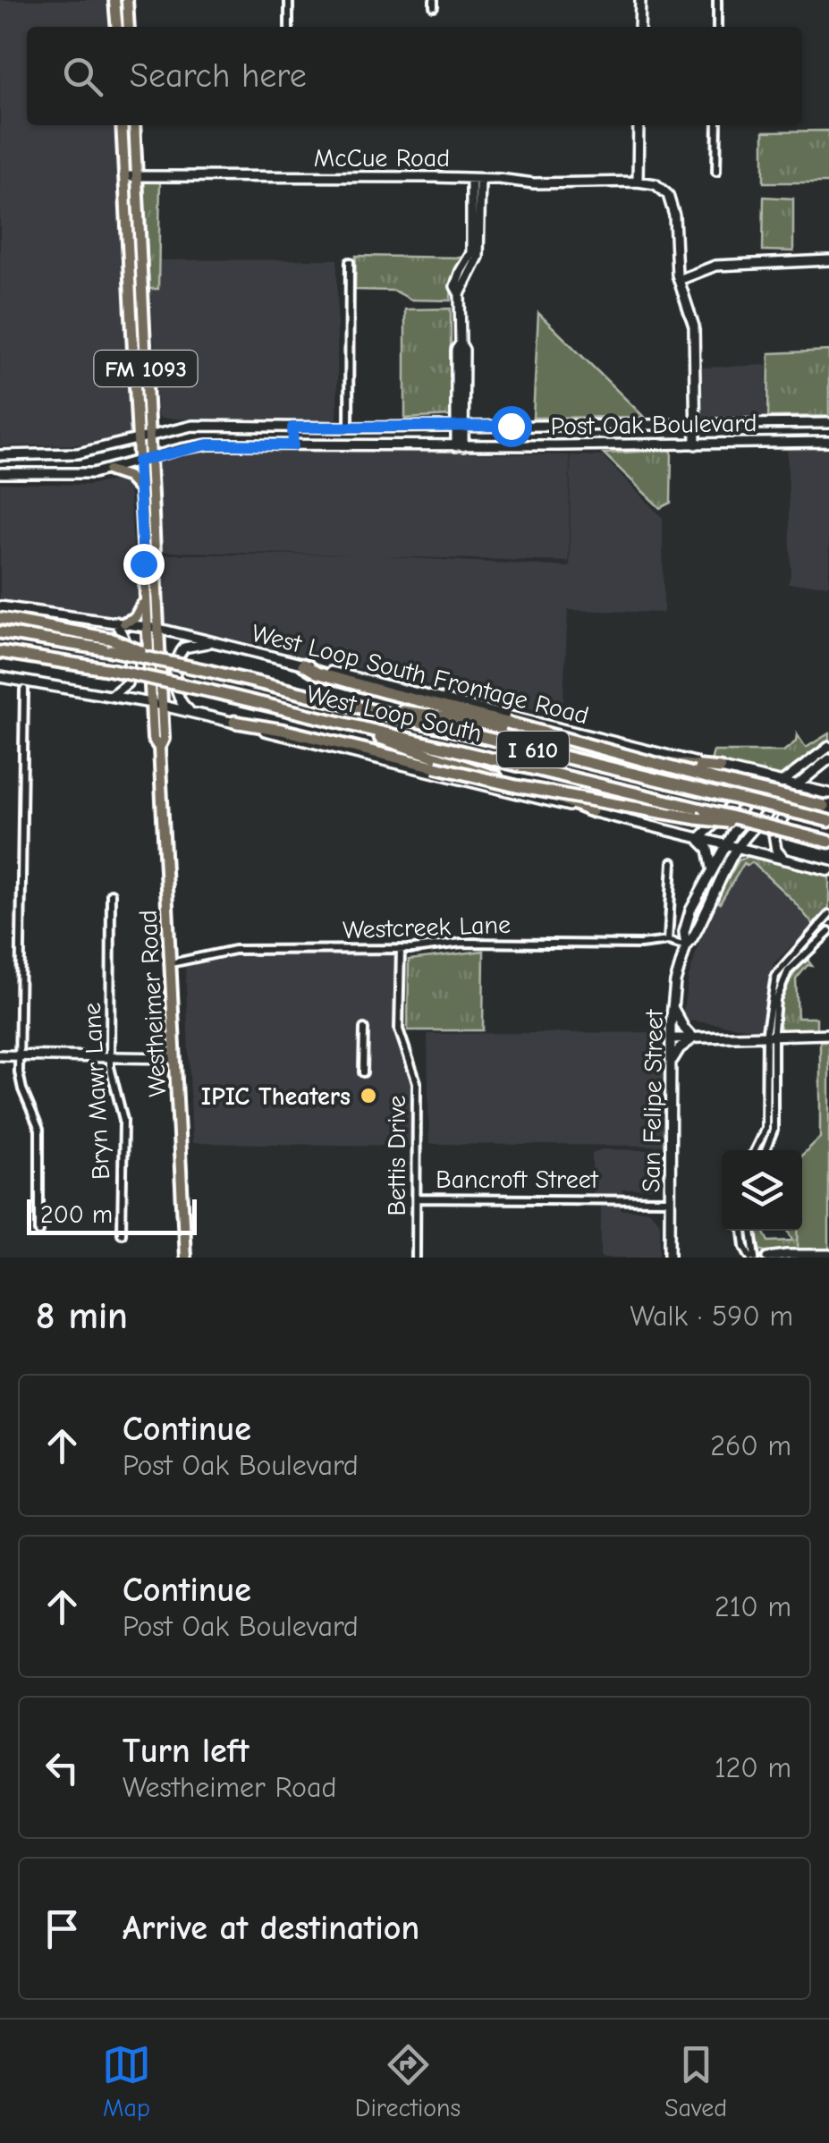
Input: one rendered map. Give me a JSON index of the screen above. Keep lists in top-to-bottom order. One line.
{"streets":{"highway":["West Loop South","I 610"],"main road":["McCue Road","FM 1093","Post Oak Boulevard","West Loop South Frontage Road","Westheimer Road","San Felipe Street"],"street":["Westcreek Lane","Bryn Mawr Lane","Bettis Drive","Bancroft Street"]},"crossings":[["McCue Road","Westheimer Road"],["Post Oak Boulevard","Westheimer Road"],["West Loop South Frontage Road","Westheimer Road"],["West Loop South Frontage Road","San Felipe Street"],["Westcreek Lane","Westheimer Road"],["Westcreek Lane","San Felipe Street"],["Westcreek Lane","Bettis Drive"],["San Felipe Street","Bancroft Street"],["Bettis Drive","Bancroft Street"]],"places":["IPIC Theaters"],"scale_bar":"200 m","page":{"search":"Search here","scale":"200 m","heading":["8 min","Walk · 590 m"],"list":[["Continue","Post Oak Boulevard","260 m"],["Continue","Post Oak Boulevard","210 m"],["Turn left","Westheimer Road","120 m"],"Arrive at destination"],"nav":["Map","Directions","Saved"]}}
